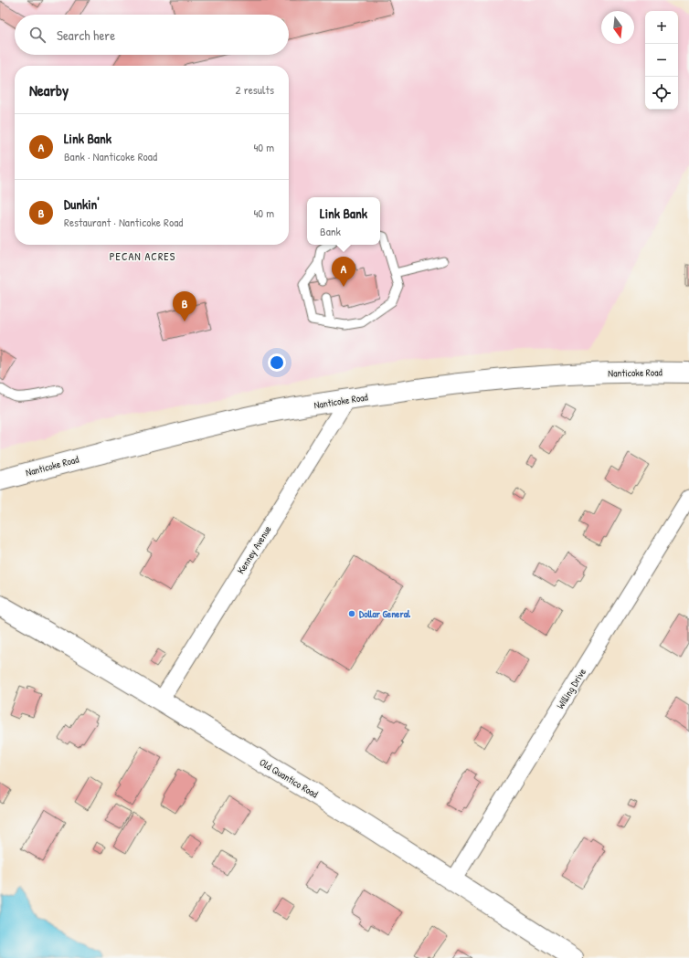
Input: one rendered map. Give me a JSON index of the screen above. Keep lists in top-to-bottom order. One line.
{"streets":{"main road":["Nanticoke Road","Old Quantico Road"],"street":["Kenney Avenue","Willing Drive"]},"crossings":[["Nanticoke Road","Kenney Avenue"],["Kenney Avenue","Old Quantico Road"],["Willing Drive","Old Quantico Road"]],"districts":["PECAN ACRES"],"places":["Dollar General"],"north":"bottom","page":{"map_buttons":["+","−"],"search":"Search here","heading":["Nearby","2 results"],"list":[{"mark":"A","name":"Link Bank","note":"Bank · Nanticoke Road","value":"40 m"},{"mark":"B","name":"Dunkin'","note":"Restaurant · Nanticoke Road","value":"40 m"}],"popup":["Link Bank","Bank"],"pins":["A","B"]}}
